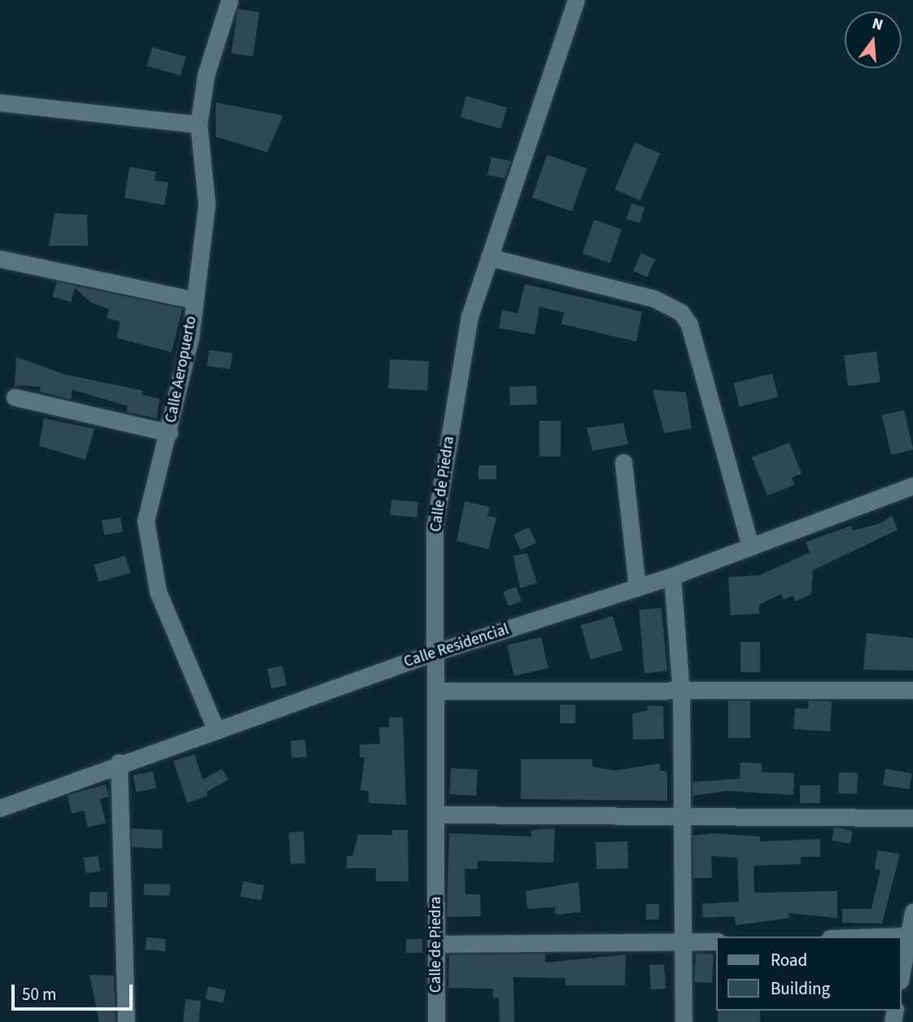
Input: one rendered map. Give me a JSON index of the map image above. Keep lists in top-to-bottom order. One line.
{"streets":{"street":["Calle Aeropuerto","Calle de Piedra","Calle Residencial"]},"crossings":[["Calle Aeropuerto","Calle Residencial"],["Calle de Piedra","Calle Residencial"]],"legend":["Road","Building"],"scale_bar":"50 m","north":"top"}
